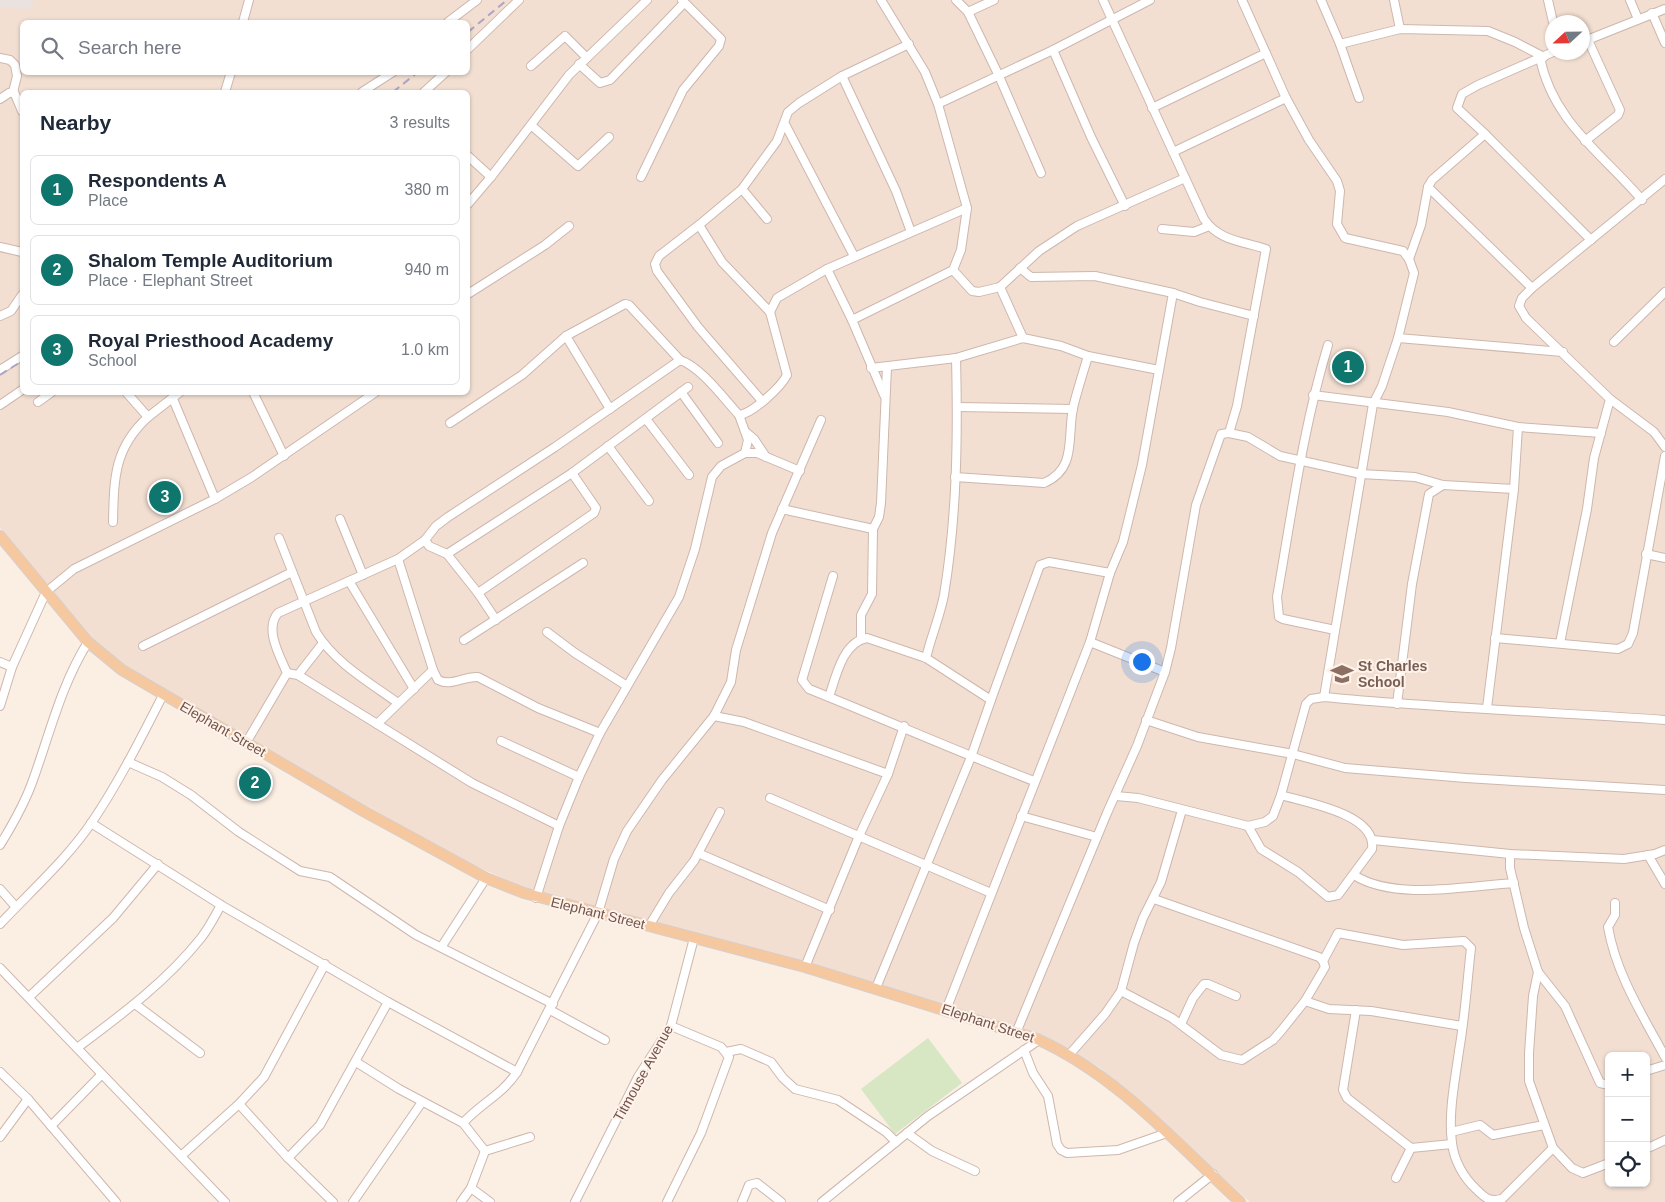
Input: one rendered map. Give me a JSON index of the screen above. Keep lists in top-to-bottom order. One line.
{"streets":{"main road":["Elephant Street"],"street":["Titmouse Avenue"]},"crossings":[["Elephant Street","Titmouse Avenue"]],"places":{"school or university":["St Charles School"]},"north":"left","page":{"search":"Search here","heading":["Nearby","3 results"],"list":[{"mark":"1","name":"Respondents A","note":"Place","value":"380 m"},{"mark":"2","name":"Shalom Temple Auditorium","note":"Place · Elephant Street","value":"940 m"},{"mark":"3","name":"Royal Priesthood Academy","note":"School","value":"1.0 km"}],"pins":["1","3","2"],"map_buttons":["+","−"]}}
